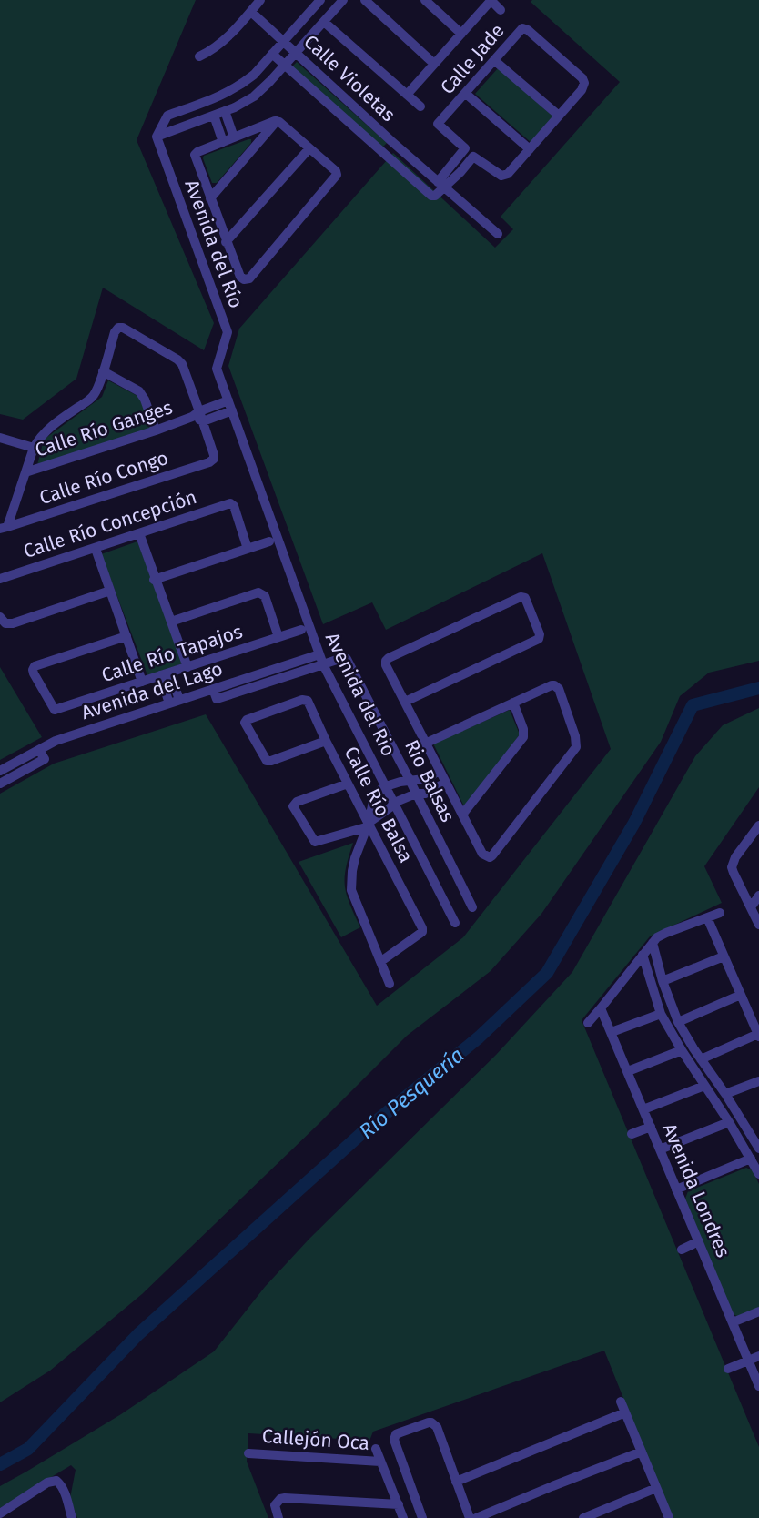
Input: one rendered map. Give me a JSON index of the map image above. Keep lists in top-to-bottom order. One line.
{"streets":{"street":["Calle Jade","Calle Violetas","Avenida del Río","Calle Río Ganges","Calle Río Congo","Calle Río Concepción","Calle Río Tapajos","Avenida del Lago","Avenida del Rio","Rio Balsas","Calle Río Balsa","Avenida Londres","Callejón Oca"]},"crossings":[["Calle Jade","Calle Violetas"],["Avenida del Río","Calle Río Ganges"],["Avenida del Río","Avenida del Rio"],["Calle Río Ganges","Calle Río Congo"],["Calle Río Ganges","Avenida del Rio"],["Avenida del Lago","Avenida del Rio"],["Avenida del Lago","Rio Balsas"],["Avenida del Rio","Rio Balsas"]],"water":["Río Pesquería"]}
